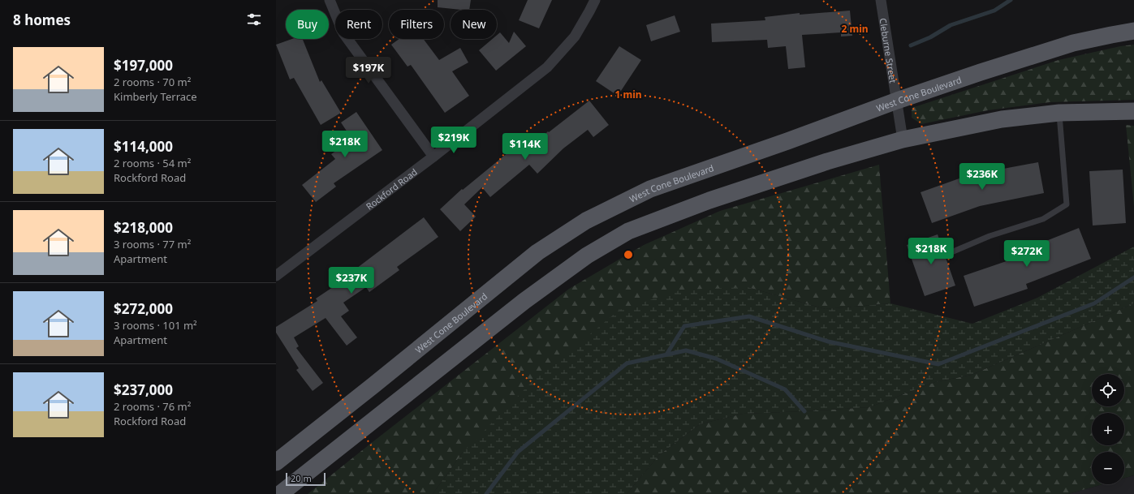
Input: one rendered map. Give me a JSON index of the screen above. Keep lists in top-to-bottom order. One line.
{"streets":{"main road":["West Cone Boulevard"],"street":["Cleburne Street","Rockford Road"]},"crossings":[["Cleburne Street","West Cone Boulevard"]],"scale_bar":"20 m","page":{"heading":"8 homes","chip":["Buy","Rent","Filters","New"],"list":[{"name":"$197,000","note":"2 rooms · 70 m² · Kimberly Terrace"},{"name":"$114,000","note":"2 rooms · 54 m² · Rockford Road"},{"name":"$218,000","note":"3 rooms · 77 m² · Apartment"},{"name":"$272,000","note":"3 rooms · 101 m² · Apartment"},{"name":"$237,000","note":"2 rooms · 76 m² · Rockford Road"}],"price":["$197K","$219K","$218K","$114K","$236K","$218K","$272K","$237K"],"map_buttons":["+","−"],"scale":"20 m"},"rings":["2 min","1 min"]}
